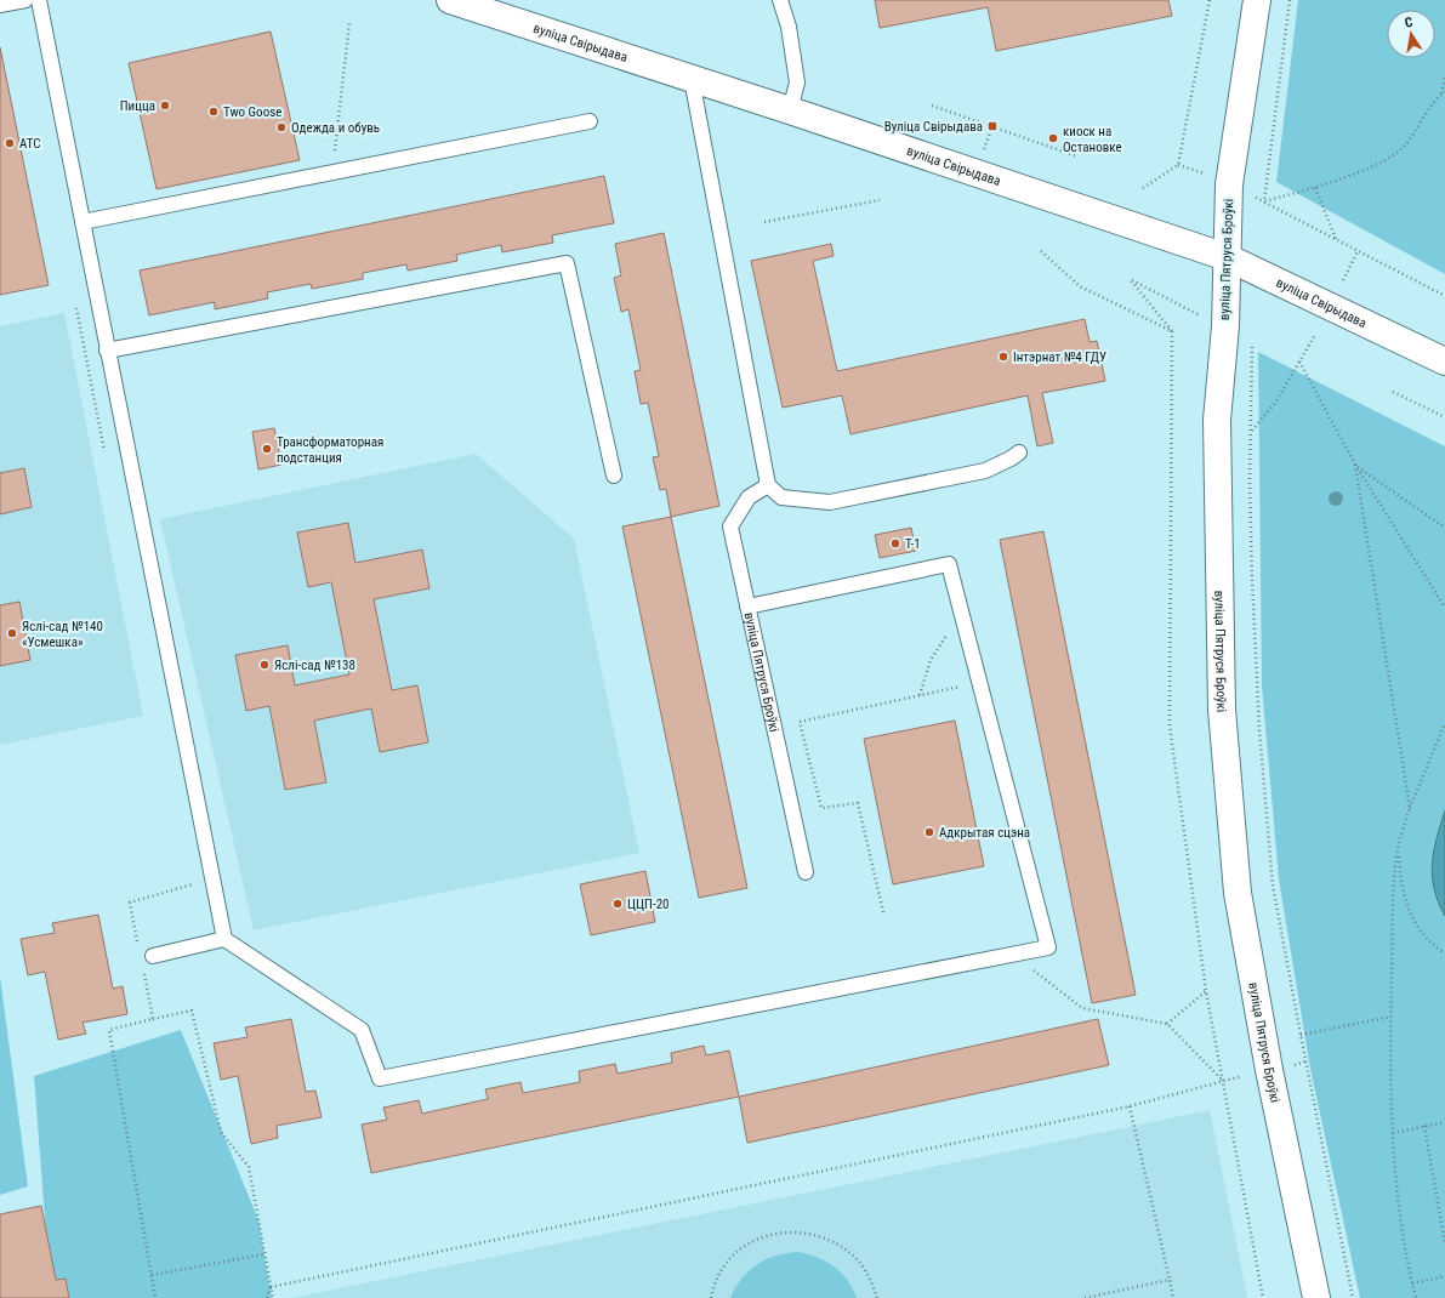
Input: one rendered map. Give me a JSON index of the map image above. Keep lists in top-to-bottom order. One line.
{"streets":{"street":["вуліца Свірыдава","вуліца Пятруся Броўкі"]},"crossings":[["вуліца Свірыдава","вуліца Пятруся Броўкі"]],"places":{"other":["Пицца","Two Goose","Одежда и обувь","киоск на Остановке","АТС","Інтэрнат №4 ГДУ","Трансформаторная подстанция","Т-1","Яслі-сад №140 «Усмешка»","Яслі-сад №138","Адкрытая сцэна","ЦЦП-20"],"transit":["Вуліца Свірыдава"]},"north":"top"}
